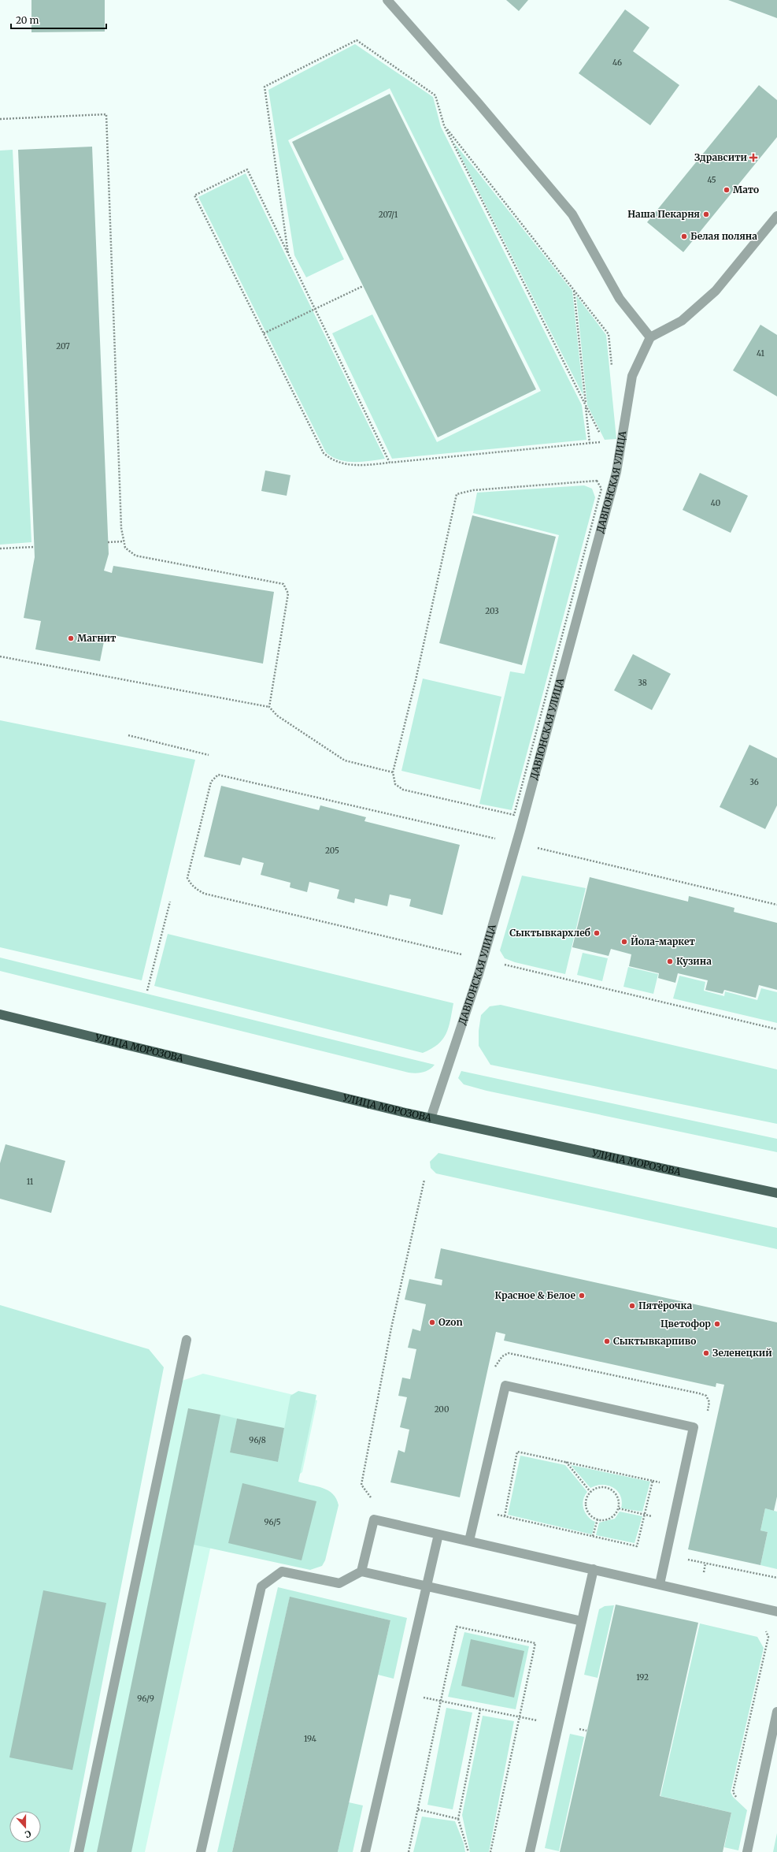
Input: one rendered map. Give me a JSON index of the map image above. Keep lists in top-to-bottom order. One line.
{"streets":{"main road":["УЛИЦА МОРОЗОВА"],"street":["ДАВПОНСКАЯ УЛИЦА"]},"crossings":[["ДАВПОНСКАЯ УЛИЦА","УЛИЦА МОРОЗОВА"]],"places":{"health":["Здравсити"],"other":["Мато","Наша Пекарня","Белая поляна","Магнит","Сыктывкархлеб","Йола-маркет","Кузина","Красное & Белое","Пятёрочка","Ozon","Цветофор","Сыктывкарпиво","Зеленецкий"]},"house_numbers":["46","45","207/1","207","41","40","203","38","36","205","11","200","96/8","96/5","192","96/9","194"],"scale_bar":"20 m","north":"bottom"}
